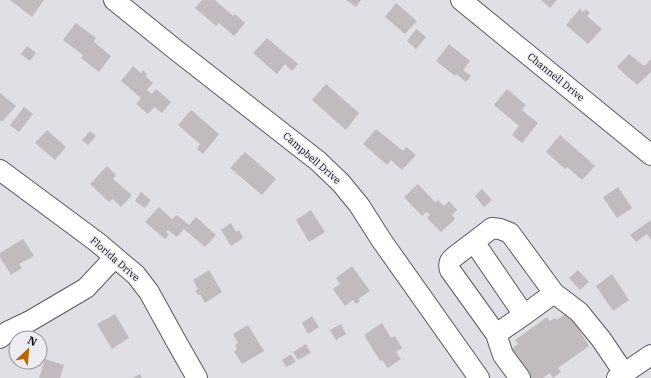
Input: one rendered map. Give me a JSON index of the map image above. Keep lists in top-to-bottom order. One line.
{"streets":{"street":["Channell Drive","Campbell Drive","Florida Drive"]},"north":"top right"}
